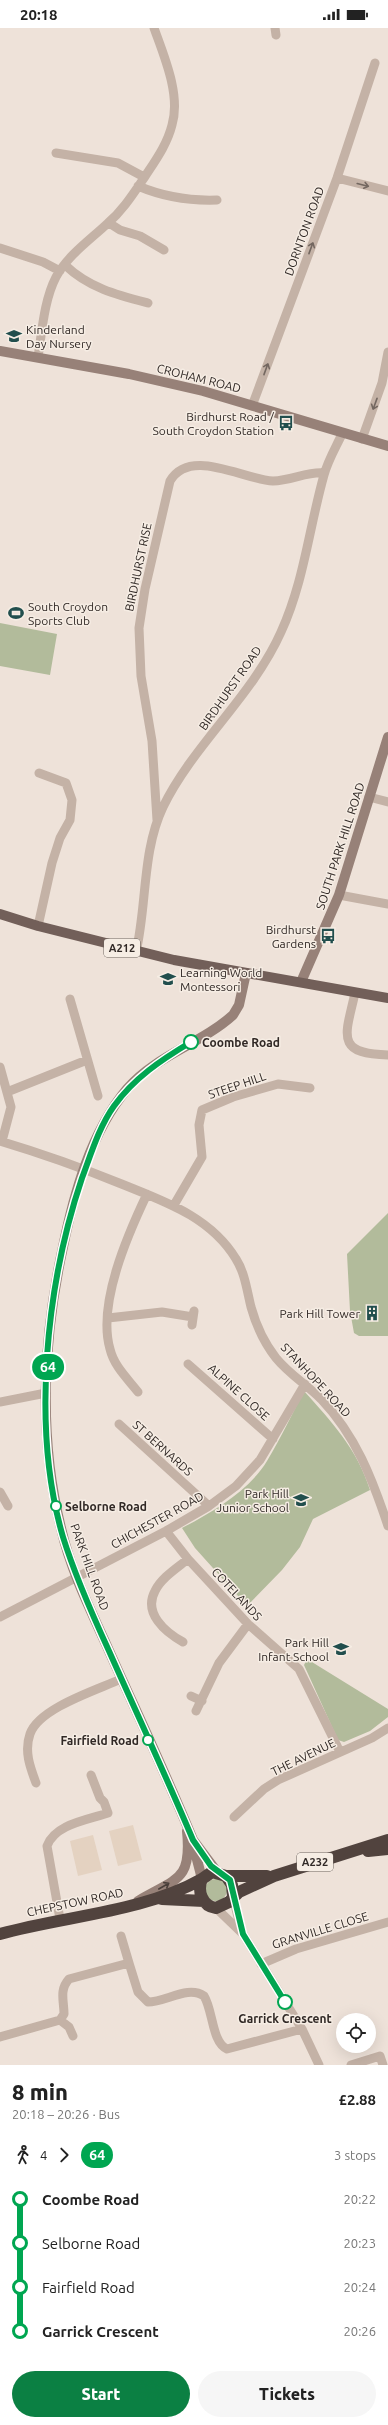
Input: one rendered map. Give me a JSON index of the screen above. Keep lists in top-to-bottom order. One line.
{"streets":{"highway":["A232","CHEPSTOW ROAD"],"main road":["CROHAM ROAD","SOUTH PARK HILL ROAD","A212","PARK HILL ROAD"],"street":["DORNTON ROAD","BIRDHURST RISE","BIRDHURST ROAD","STEEP HILL","STANHOPE ROAD","ALPINE CLOSE","ST BERNARDS","CHICHESTER ROAD","COTELANDS","THE AVENUE","GRANVILLE CLOSE"]},"crossings":[["DORNTON ROAD","CROHAM ROAD"],["CROHAM ROAD","BIRDHURST ROAD"],["BIRDHURST RISE","BIRDHURST ROAD"],["BIRDHURST ROAD","A212"],["SOUTH PARK HILL ROAD","A212"],["A212","PARK HILL ROAD"],["STEEP HILL","STANHOPE ROAD"],["STANHOPE ROAD","CHICHESTER ROAD"],["STANHOPE ROAD","PARK HILL ROAD"],["ALPINE CLOSE","CHICHESTER ROAD"],["ST BERNARDS","CHICHESTER ROAD"],["CHICHESTER ROAD","PARK HILL ROAD"],["CHICHESTER ROAD","COTELANDS"],["PARK HILL ROAD","A232"],["PARK HILL ROAD","CHEPSTOW ROAD"],["COTELANDS","THE AVENUE"],["A232","CHEPSTOW ROAD"]],"one_way":["DORNTON ROAD"],"places":{"school or university":["Kinderland Day Nursery","Learning World Montessori","Park Hill Junior School","Park Hill Infant School"],"bus stop":["Birdhurst Road / South Croydon Station","Birdhurst Gardens"],"sports":["South Croydon Sports Club"],"other":["Coombe Road","Selborne Road","Fairfield Road","Garrick Crescent"],"building":["Park Hill Tower"]},"lines":["bus line 64"],"page":{"status":"20:18","on_map":"64","heading":["8 min","20:18 – 20:26 · Bus","£2.88"],"legs":["4","64","3 stops"],"list":[{"name":"Coombe Road","value":"20:22"},{"name":"Selborne Road","value":"20:23"},{"name":"Fairfield Road","value":"20:24"},{"name":"Garrick Crescent","value":"20:26"}],"buttons":["Start","Tickets"]}}
